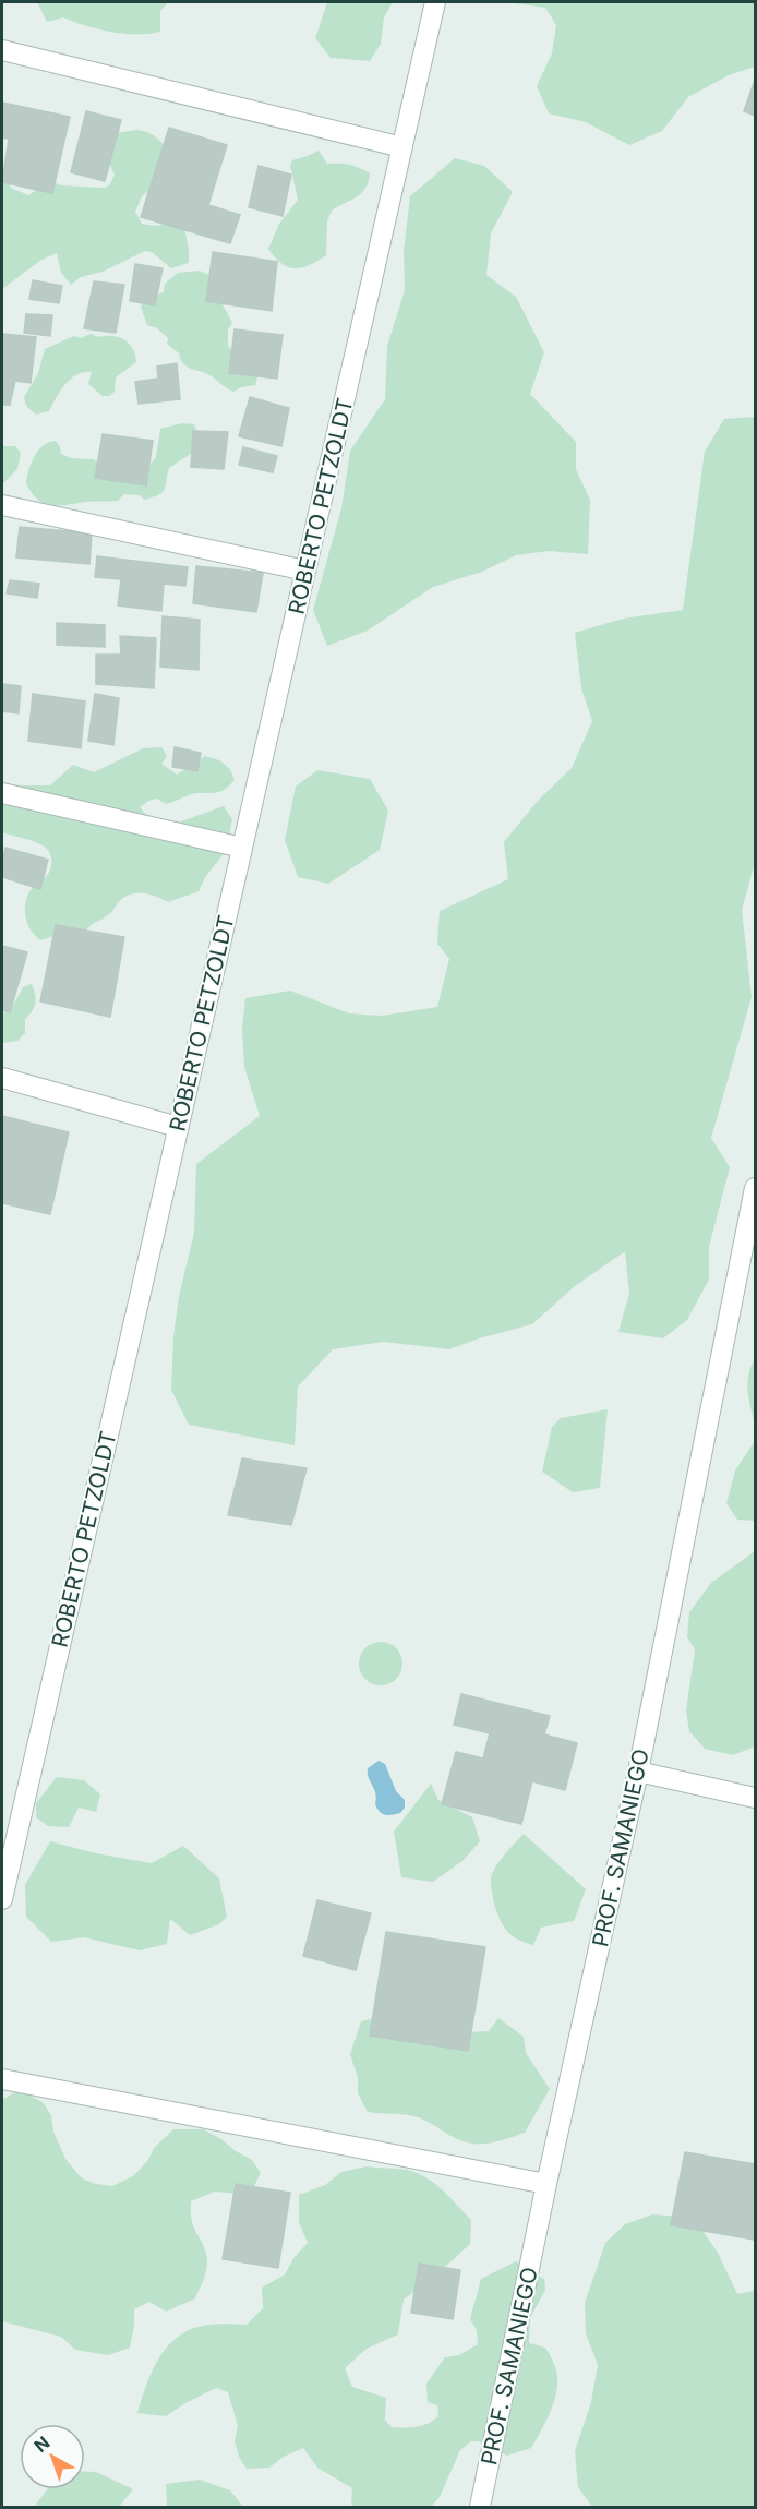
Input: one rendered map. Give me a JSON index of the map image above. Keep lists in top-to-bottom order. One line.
{"streets":{"street":["ROBERTO PETZOLDT","PROF. SAMANIEGO"]},"north":"top left"}
